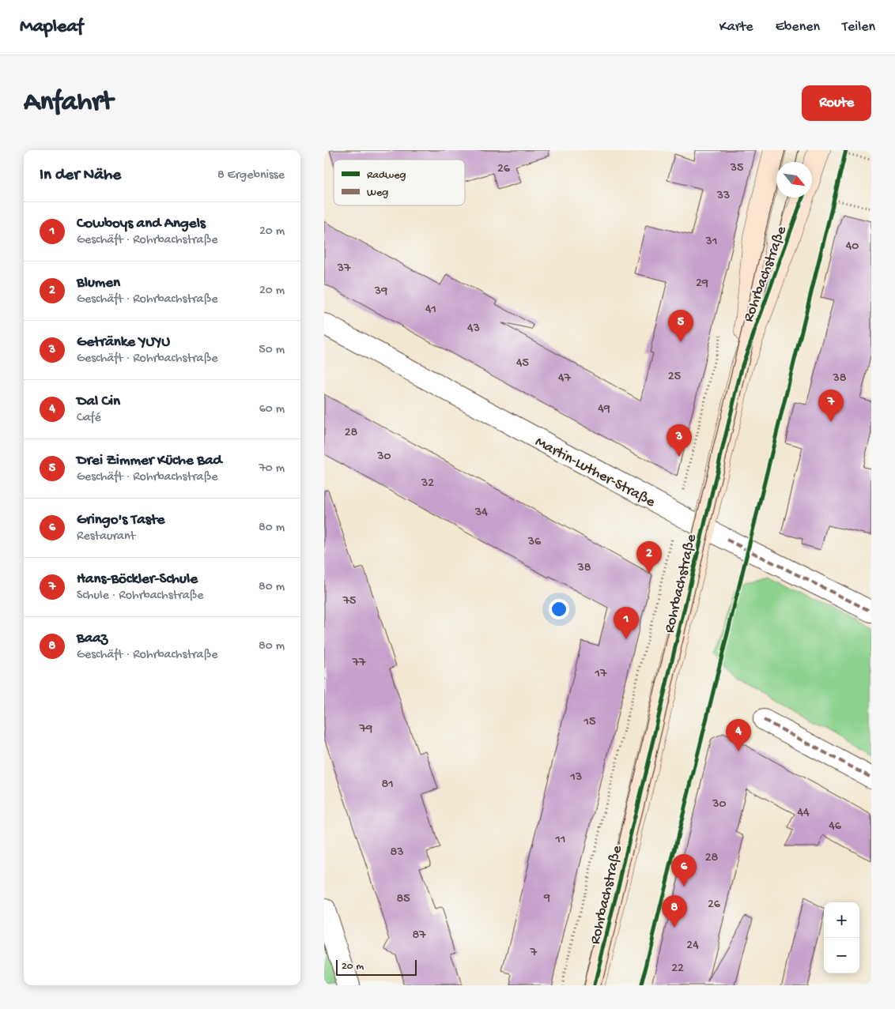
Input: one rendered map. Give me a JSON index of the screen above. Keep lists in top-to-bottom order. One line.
{"streets":{"street":["Rohrbachstraße","Martin-Luther-Straße"]},"crossings":[["Rohrbachstraße","Martin-Luther-Straße"]],"house_numbers":["35","26","33","31","40","37","29","39","41","43","45","25","47","38","49","28","30","32","34","36","38","75","77","17","15","79","13","81","30","44","46","11","83","28","9","85","26","87","24","7","22"],"legend":["Radweg","Weg"],"scale_bar":"20 m","north":"bottom right","page":{"header":"Mapleaf","nav":["Karte","Ebenen","Teilen"],"buttons":"Route","title":"Anfahrt","heading":["In der Nähe","8 Ergebnisse"],"list":[{"mark":"1","name":"Cowboys and Angels","note":"Geschäft · Rohrbachstraße","value":"20 m"},{"mark":"2","name":"Blumen","note":"Geschäft · Rohrbachstraße","value":"20 m"},{"mark":"3","name":"Getränke YUYU","note":"Geschäft · Rohrbachstraße","value":"50 m"},{"mark":"4","name":"Dal Cin","note":"Café","value":"60 m"},{"mark":"5","name":"Drei Zimmer Küche Bad","note":"Geschäft · Rohrbachstraße","value":"70 m"},{"mark":"6","name":"Gringo's Taste","note":"Restaurant","value":"80 m"},{"mark":"7","name":"Hans-Böckler-Schule","note":"Schule · Rohrbachstraße","value":"80 m"},{"mark":"8","name":"Baaz","note":"Geschäft · Rohrbachstraße","value":"80 m"}],"pins":["5","7","3","2","1","4","6","8"],"map_buttons":["+","−"],"scale":"20 m"}}
